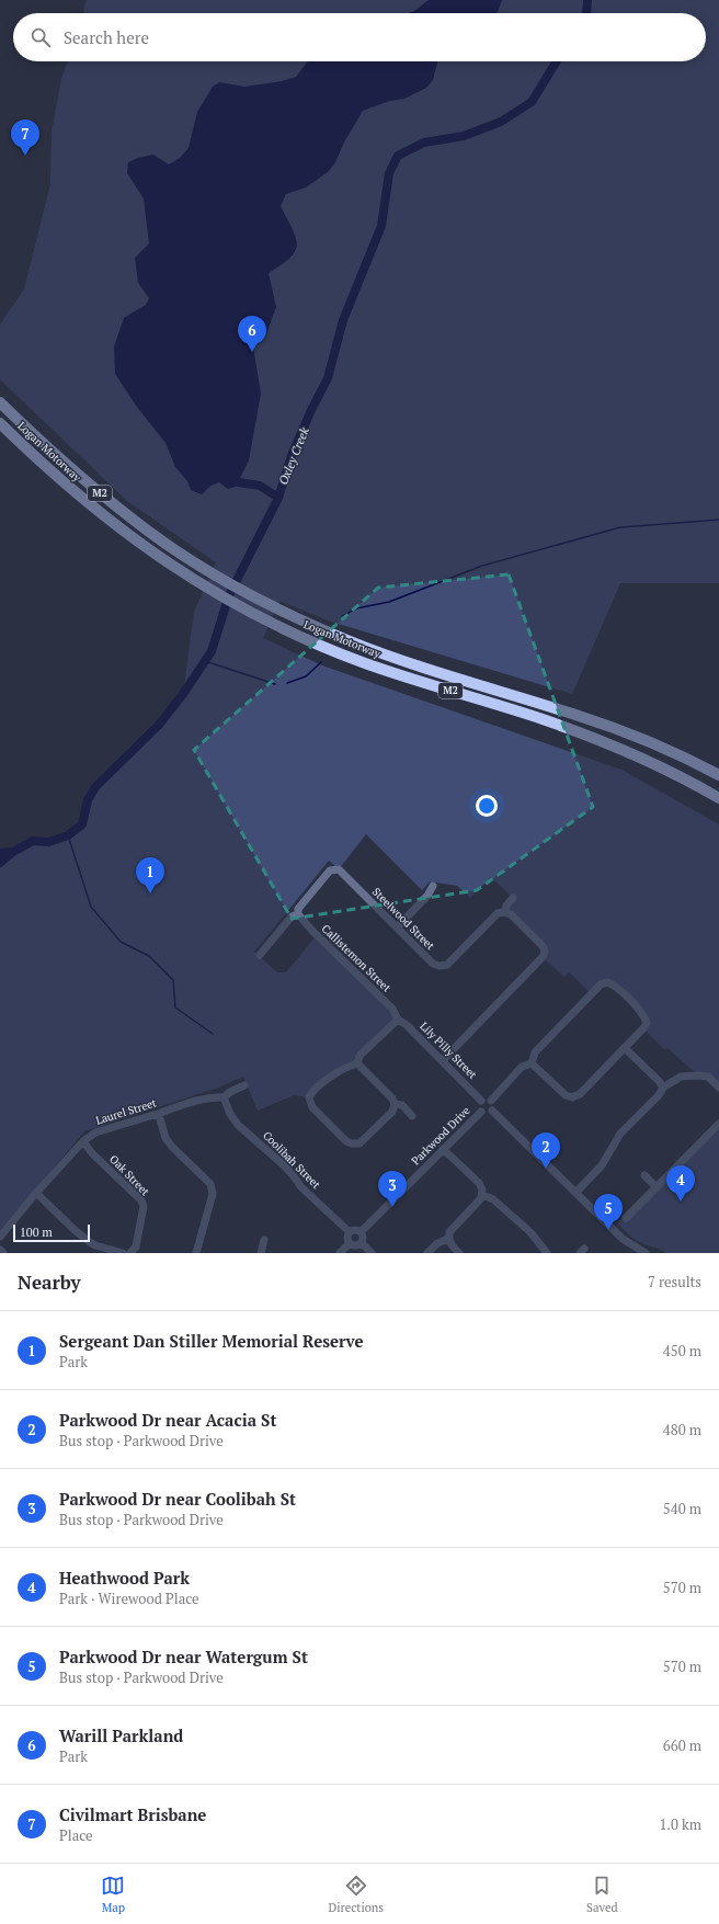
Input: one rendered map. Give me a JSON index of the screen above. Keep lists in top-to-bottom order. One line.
{"streets":{"highway":["Logan Motorway","M2"],"street":["Steelwood Street","Callistemon Street","Lily Pilly Street","Laurel Street","Parkwood Drive","Coolibah Street","Oak Street"]},"crossings":[["Steelwood Street","Callistemon Street"],["Callistemon Street","Lily Pilly Street"],["Lily Pilly Street","Parkwood Drive"],["Laurel Street","Coolibah Street"],["Laurel Street","Oak Street"],["Parkwood Drive","Coolibah Street"]],"water":["Oxley Creek"],"scale_bar":"100 m","page":{"search":"Search here","pins":["7","6","1","2","4","3","5"],"scale":"100 m","heading":["Nearby","7 results"],"list":[{"mark":"1","name":"Sergeant Dan Stiller Memorial Reserve","note":"Park","value":"450 m"},{"mark":"2","name":"Parkwood Dr near Acacia St","note":"Bus stop · Parkwood Drive","value":"480 m"},{"mark":"3","name":"Parkwood Dr near Coolibah St","note":"Bus stop · Parkwood Drive","value":"540 m"},{"mark":"4","name":"Heathwood Park","note":"Park · Wirewood Place","value":"570 m"},{"mark":"5","name":"Parkwood Dr near Watergum St","note":"Bus stop · Parkwood Drive","value":"570 m"},{"mark":"6","name":"Warill Parkland","note":"Park","value":"660 m"},{"mark":"7","name":"Civilmart Brisbane","note":"Place","value":"1.0 km"}],"nav":["Map","Directions","Saved"]}}
